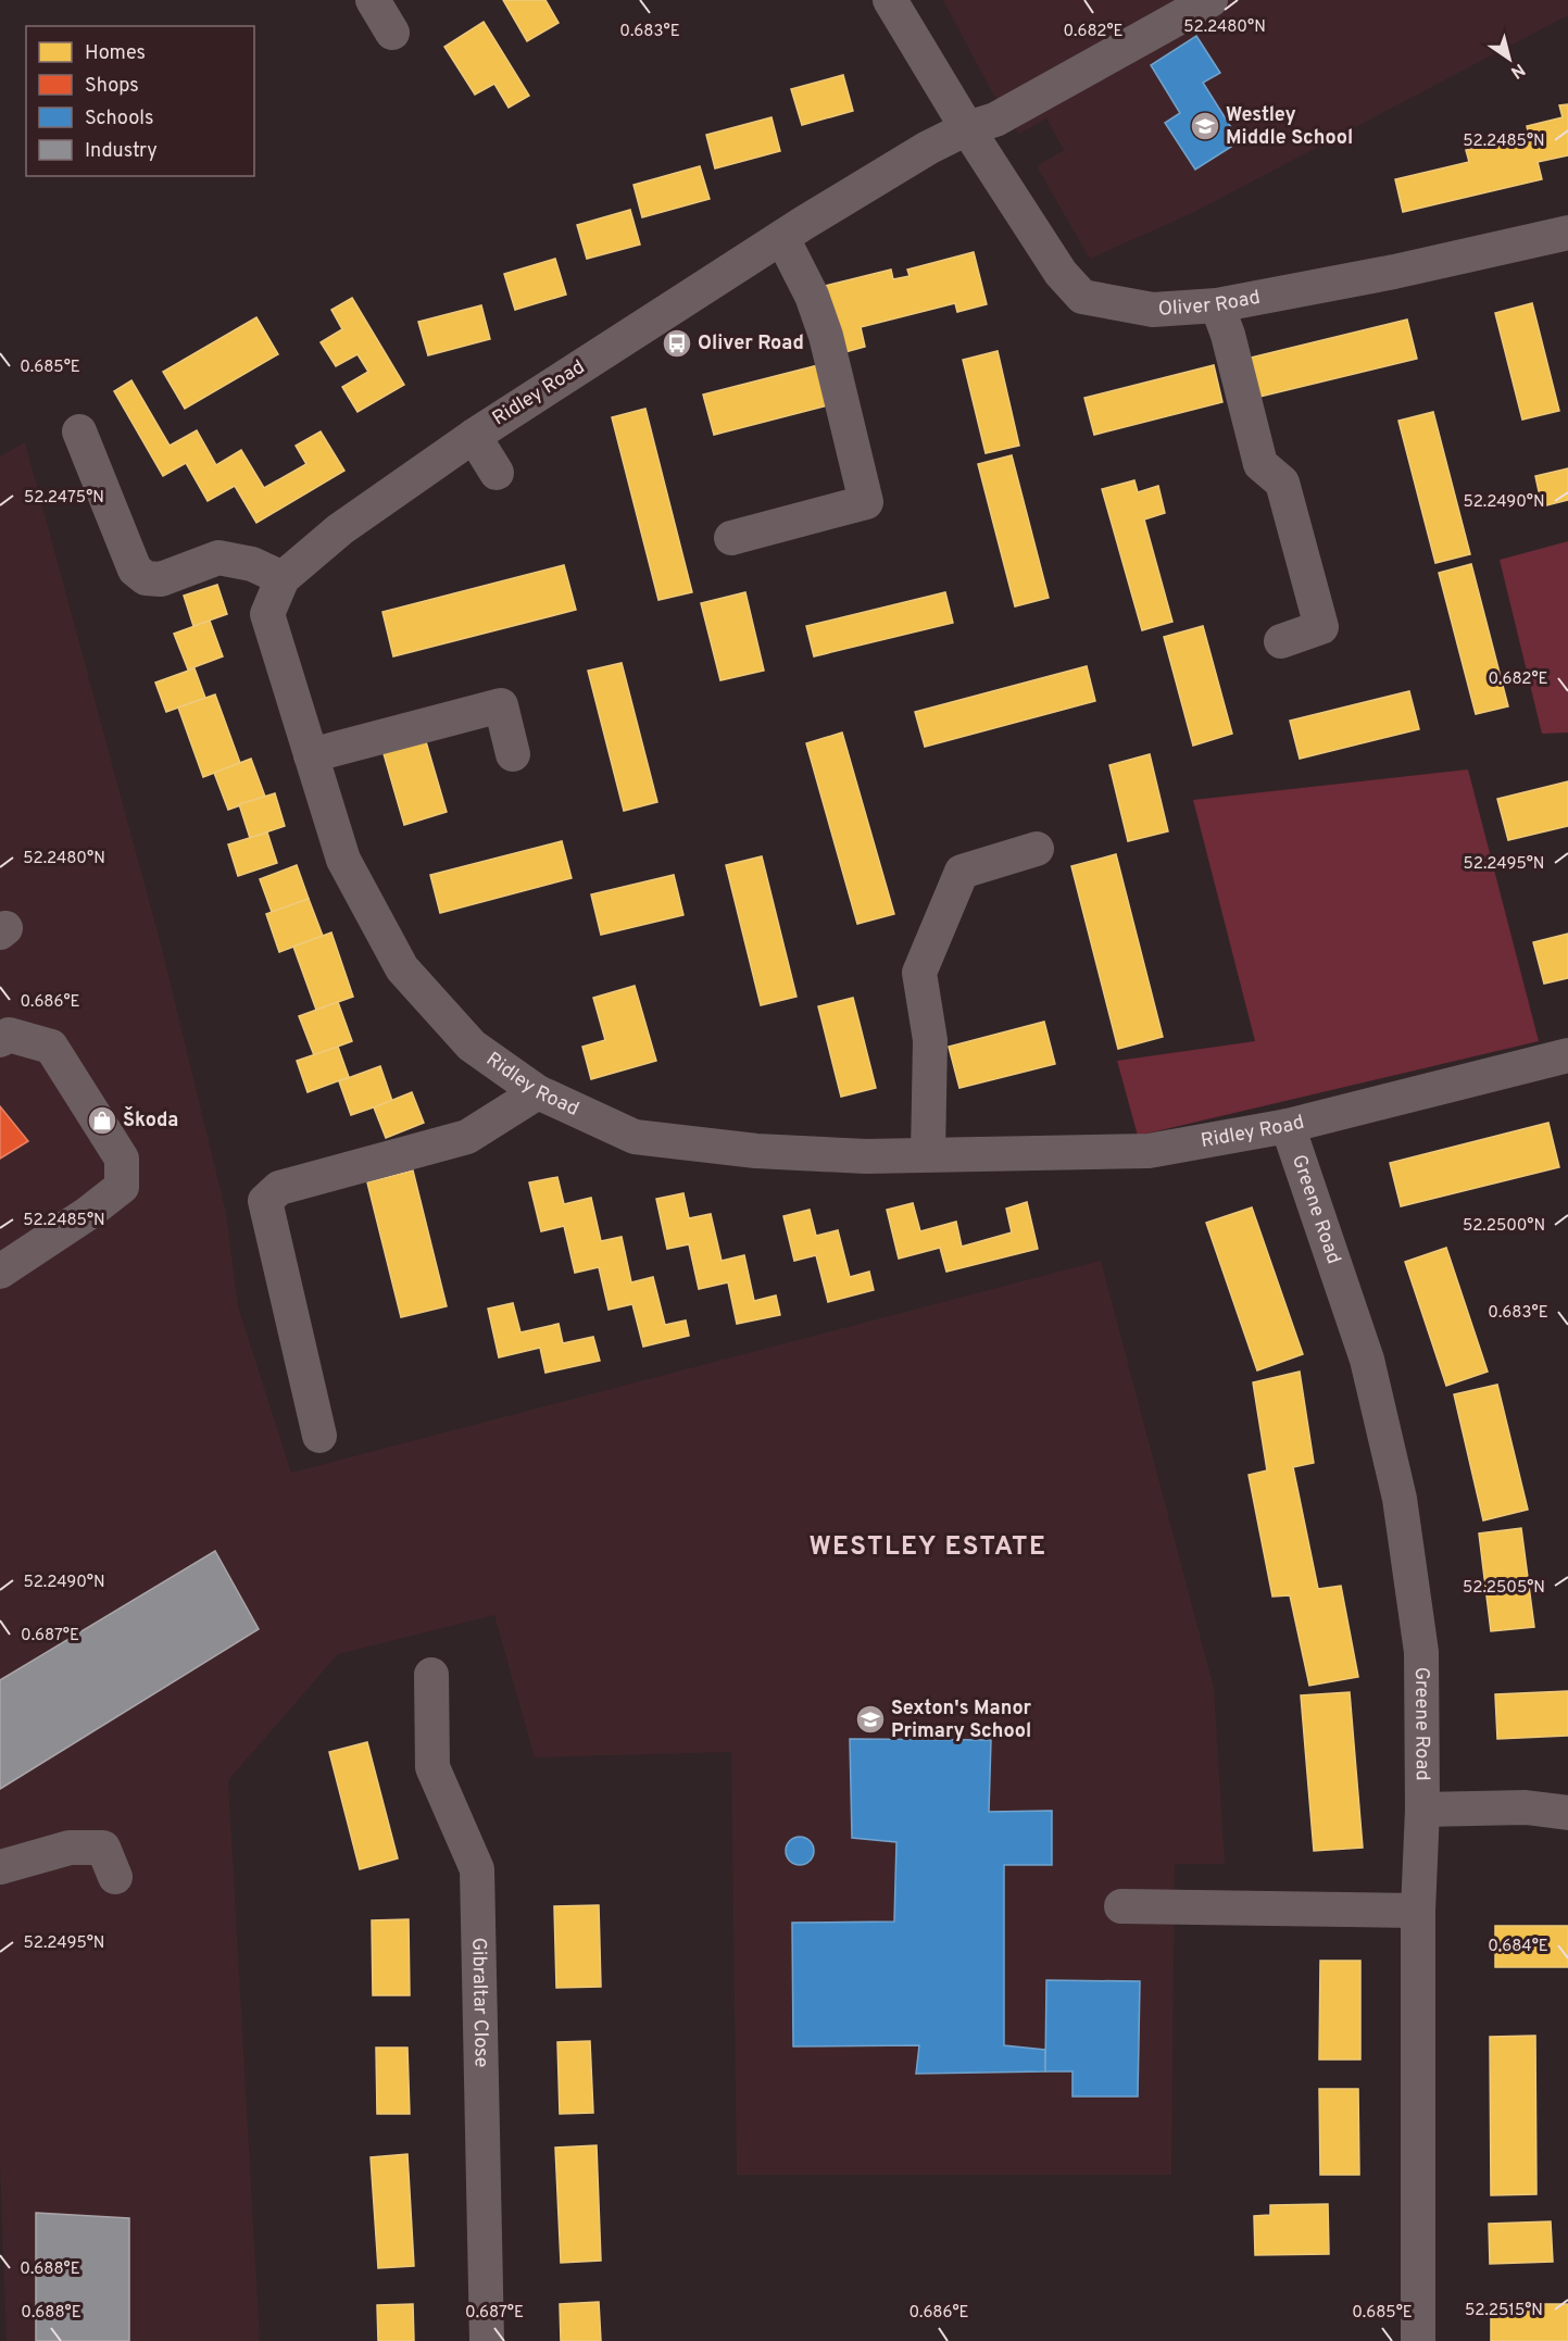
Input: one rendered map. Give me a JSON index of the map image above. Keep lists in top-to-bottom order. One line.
{"streets":{"street":["Oliver Road","Ridley Road","Greene Road","Gibraltar Close"]},"crossings":[["Oliver Road","Ridley Road"],["Ridley Road","Greene Road"]],"districts":["WESTLEY ESTATE"],"places":{"school or university":["Westley Middle School","Sexton's Manor Primary School"],"bus stop":["Oliver Road"],"shop":["Škoda"]},"legend":["Homes","Shops","Schools","Industry"],"north":"bottom right","coordinates":["52.2480°N","0.683°E","0.682°E","52.2485°N","0.685°E","52.2475°N","52.2490°N","52.2495°N","0.686°E","52.2500°N","52.2505°N","0.687°E","0.684°E","0.688°E","52.2515°N"]}
